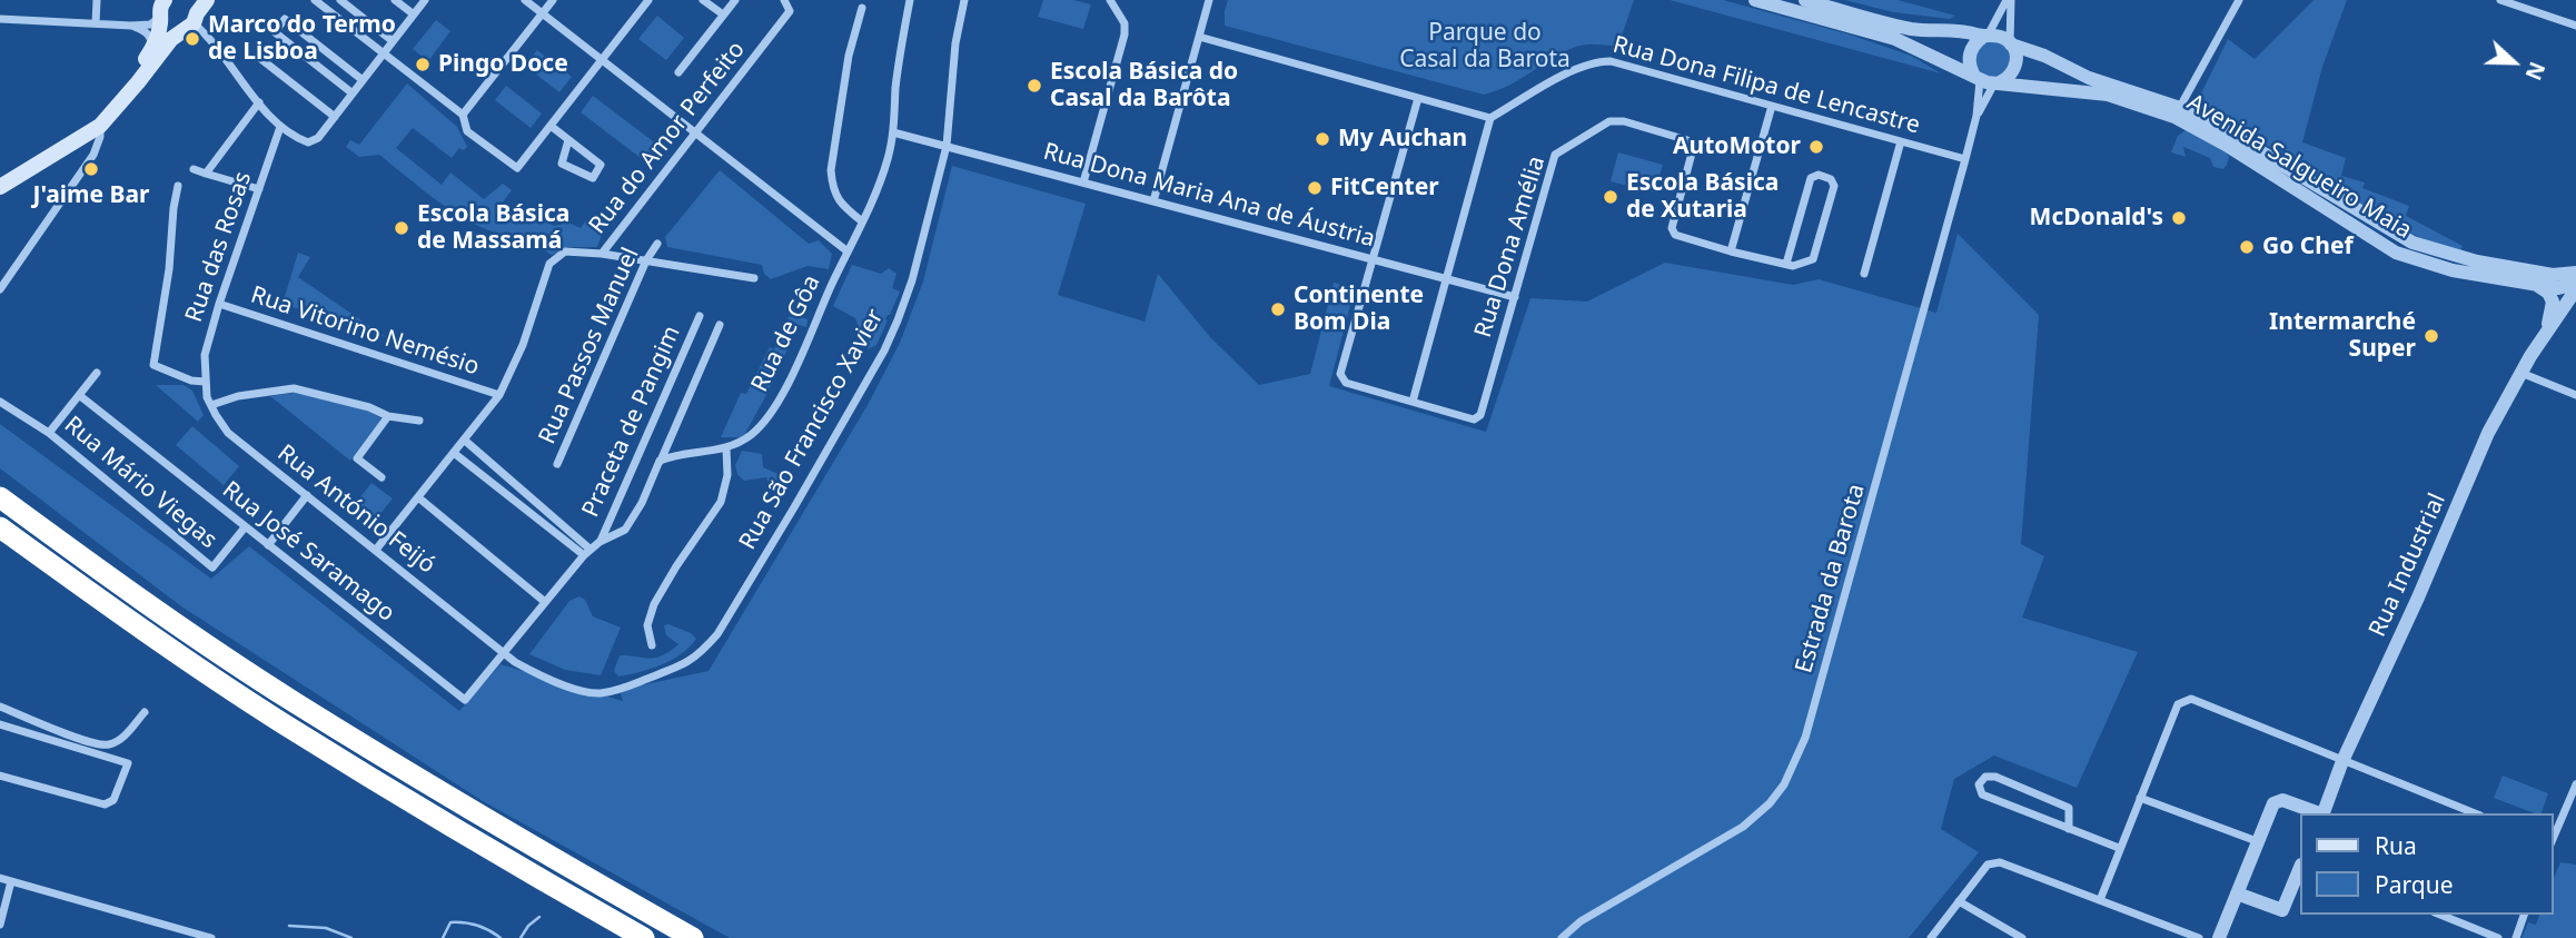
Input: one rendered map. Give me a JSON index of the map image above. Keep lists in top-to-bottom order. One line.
{"streets":{"street":["Rua Dona Filipa de Lencastre","Rua do Amor Perfeito","Avenida Salgueiro Maia","Rua Dona Maria Ana de Áustria","Rua das Rosas","Rua Dona Amélia","Rua Vitorino Nemésio","Rua de Gôa","Rua Passos Manuel","Praceta de Pangim","Rua São Francisco Xavier","Rua Mário Viegas","Rua António Feijó","Rua José Saramago","Rua Industrial","Estrada da Barota"]},"crossings":[["Rua Dona Filipa de Lencastre","Estrada da Barota"],["Rua do Amor Perfeito","Rua Vitorino Nemésio"],["Rua do Amor Perfeito","Rua António Feijó"],["Avenida Salgueiro Maia","Rua Industrial"],["Avenida Salgueiro Maia","Estrada da Barota"],["Rua Dona Maria Ana de Áustria","Rua Dona Amélia"],["Rua Dona Maria Ana de Áustria","Rua de Gôa"],["Rua Dona Maria Ana de Áustria","Rua São Francisco Xavier"],["Rua das Rosas","Rua Vitorino Nemésio"],["Rua das Rosas","Rua António Feijó"],["Rua São Francisco Xavier","Rua António Feijó"],["Rua São Francisco Xavier","Rua José Saramago"],["Rua Mário Viegas","Rua José Saramago"],["Rua António Feijó","Rua José Saramago"]],"parks":["Parque do Casal da Barota"],"places":["Marco do Termo de Lisboa","Pingo Doce","Escola Básica do Casal da Barôta","My Auchan","AutoMotor","J'aime Bar","FitCenter","Escola Básica de Xutaria","McDonald's","Escola Básica de Massamá","Go Chef","Continente Bom Dia","Intermarché Super"],"legend":["Rua","Parque"],"north":"right"}
